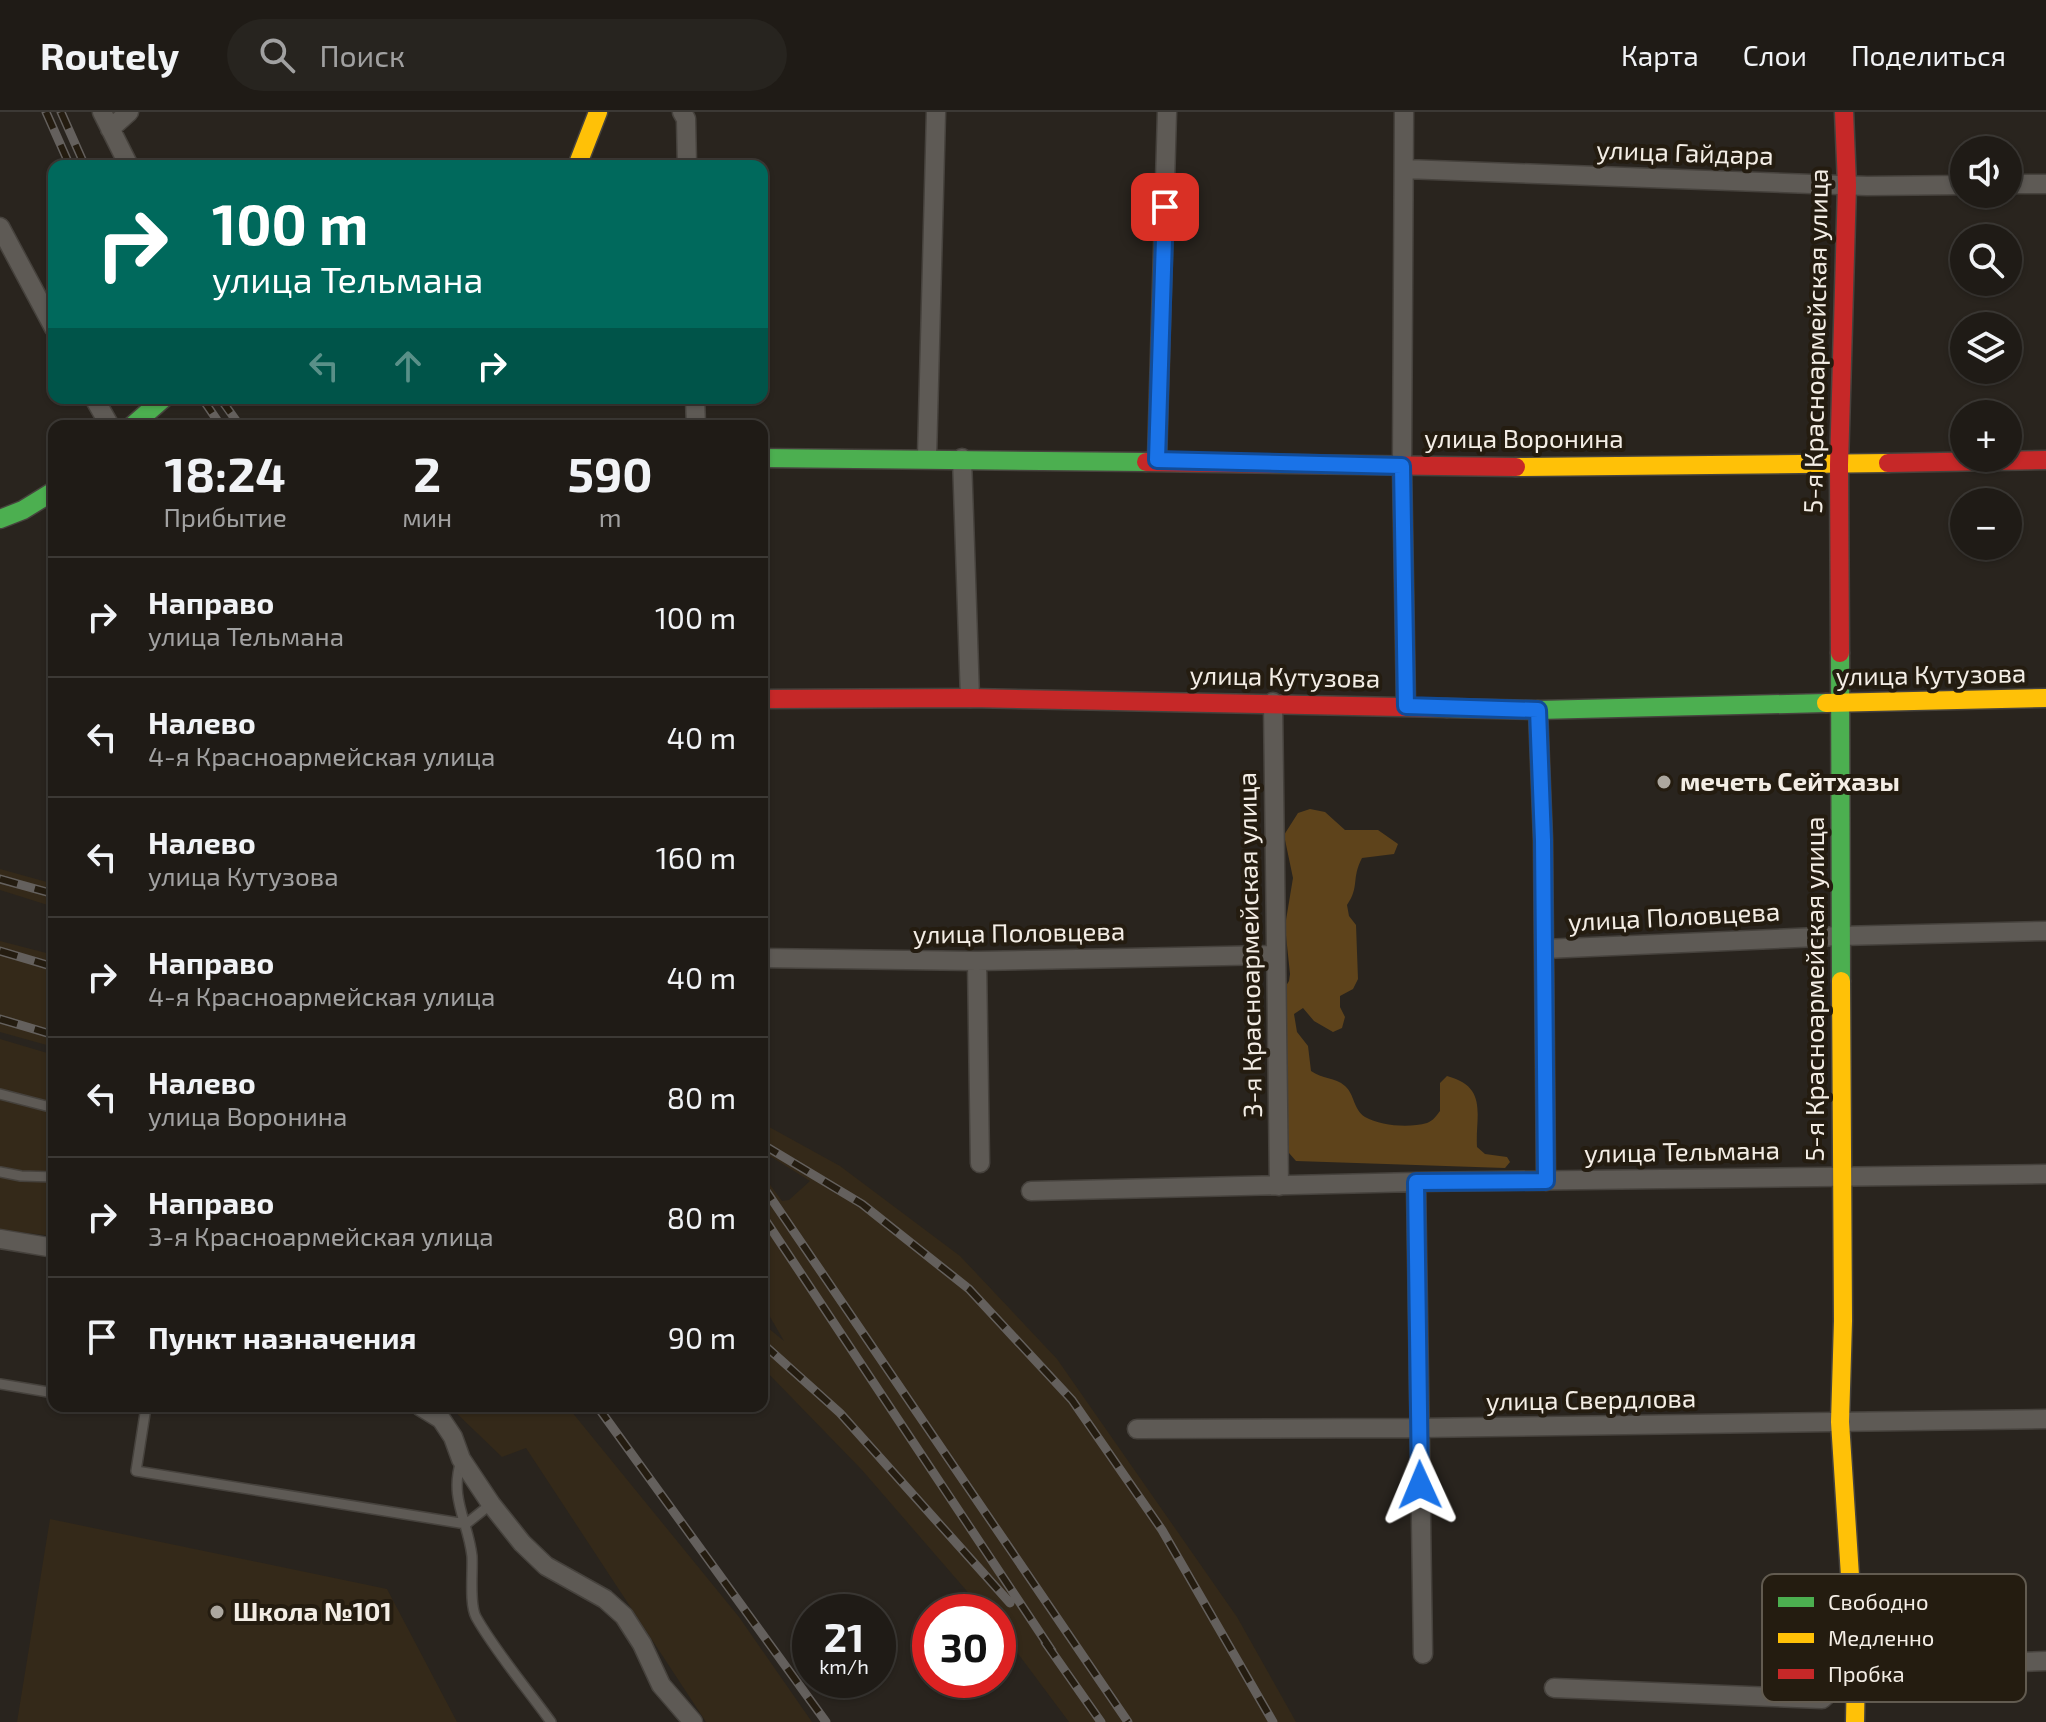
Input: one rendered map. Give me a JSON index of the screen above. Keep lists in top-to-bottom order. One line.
{"streets":{"street":["улица Гайдара","5-я Красноармейская улица","улица Воронина","улица Кутузова","улица Половцева","3-я Красноармейская улица","улица Тельмана","улица Свердлова"]},"crossings":[["улица Гайдара","5-я Красноармейская улица"],["5-я Красноармейская улица","улица Воронина"],["5-я Красноармейская улица","улица Кутузова"],["5-я Красноармейская улица","улица Половцева"],["5-я Красноармейская улица","улица Тельмана"],["5-я Красноармейская улица","улица Свердлова"],["улица Кутузова","3-я Красноармейская улица"],["улица Половцева","3-я Красноармейская улица"],["3-я Красноармейская улица","улица Тельмана"]],"places":["мечеть Сейтхазы","Школа №101"],"legend":["Свободно","Медленно","Пробка"],"page":{"header":"Routely","search":"Поиск","nav":["Карта","Слои","Поделиться"],"map_buttons":["+","−"],"turn":["100 m","улица Тельмана"],"eta":["18:24","Прибытие","2","мин","590","m"],"list":[{"name":"Направо","note":"улица Тельмана","value":"100 m"},{"name":"Налево","note":"4-я Красноармейская улица","value":"40 m"},{"name":"Налево","note":"улица Кутузова","value":"160 m"},{"name":"Направо","note":"4-я Красноармейская улица","value":"40 m"},{"name":"Налево","note":"улица Воронина","value":"80 m"},{"name":"Направо","note":"3-я Красноармейская улица","value":"80 m"},{"name":"Пункт назначения","value":"90 m"}],"speed":"21 km/h","limit":"30"}}
